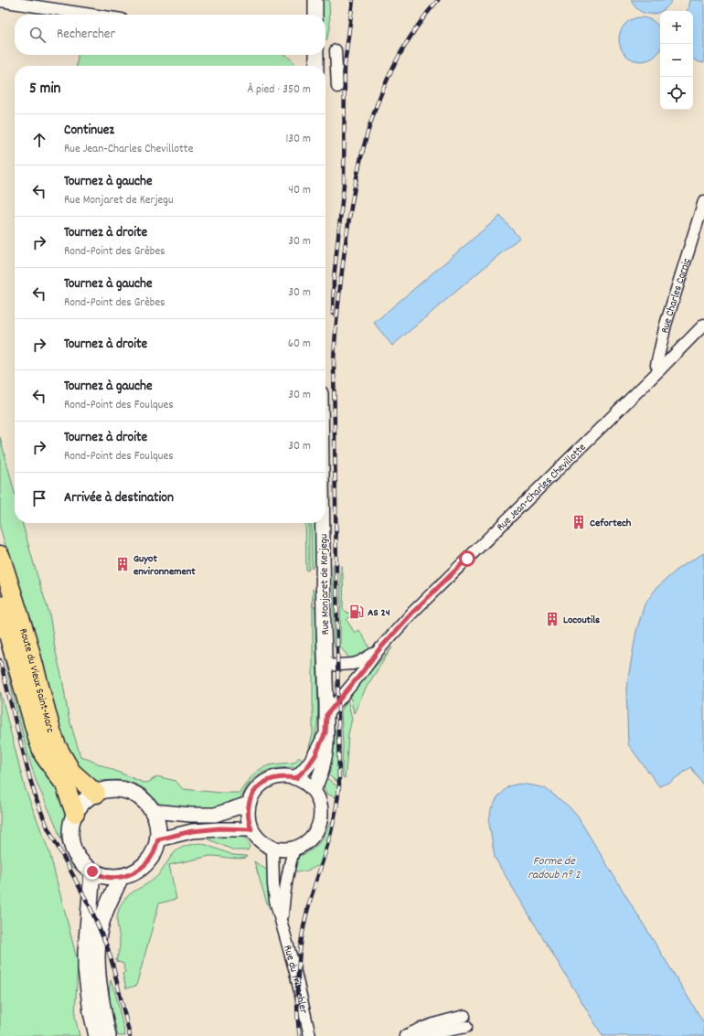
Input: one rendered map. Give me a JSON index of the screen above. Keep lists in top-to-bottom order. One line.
{"streets":{"highway":["Route du Vieux Saint-Marc"],"street":["Rue Charles Cornic","Rue Jean-Charles Chevillotte","Rue Monjaret de Kerjegu","Rue du Tritschler"]},"crossings":[["Rue Charles Cornic","Rue Jean-Charles Chevillotte"],["Rue Jean-Charles Chevillotte","Rue Monjaret de Kerjegu"],["Rue Monjaret de Kerjegu","Rue du Tritschler"]],"water":["Forme de radoub nº 2"],"places":{"building":["Cefortech","Guyot environnement","Locoutils"],"fuel station":["AS 24"]},"page":{"map_buttons":["+","−"],"search":"Rechercher","heading":["5 min","À pied · 350 m"],"list":[["Continuez","Rue Jean-Charles Chevillotte","130 m"],["Tournez à gauche","Rue Monjaret de Kerjegu","40 m"],["Tournez à droite","Rond-Point des Grèbes","30 m"],["Tournez à gauche","Rond-Point des Grèbes","30 m"],["Tournez à droite","60 m"],["Tournez à gauche","Rond-Point des Foulques","30 m"],["Tournez à droite","Rond-Point des Foulques","30 m"],"Arrivée à destination"]}}
